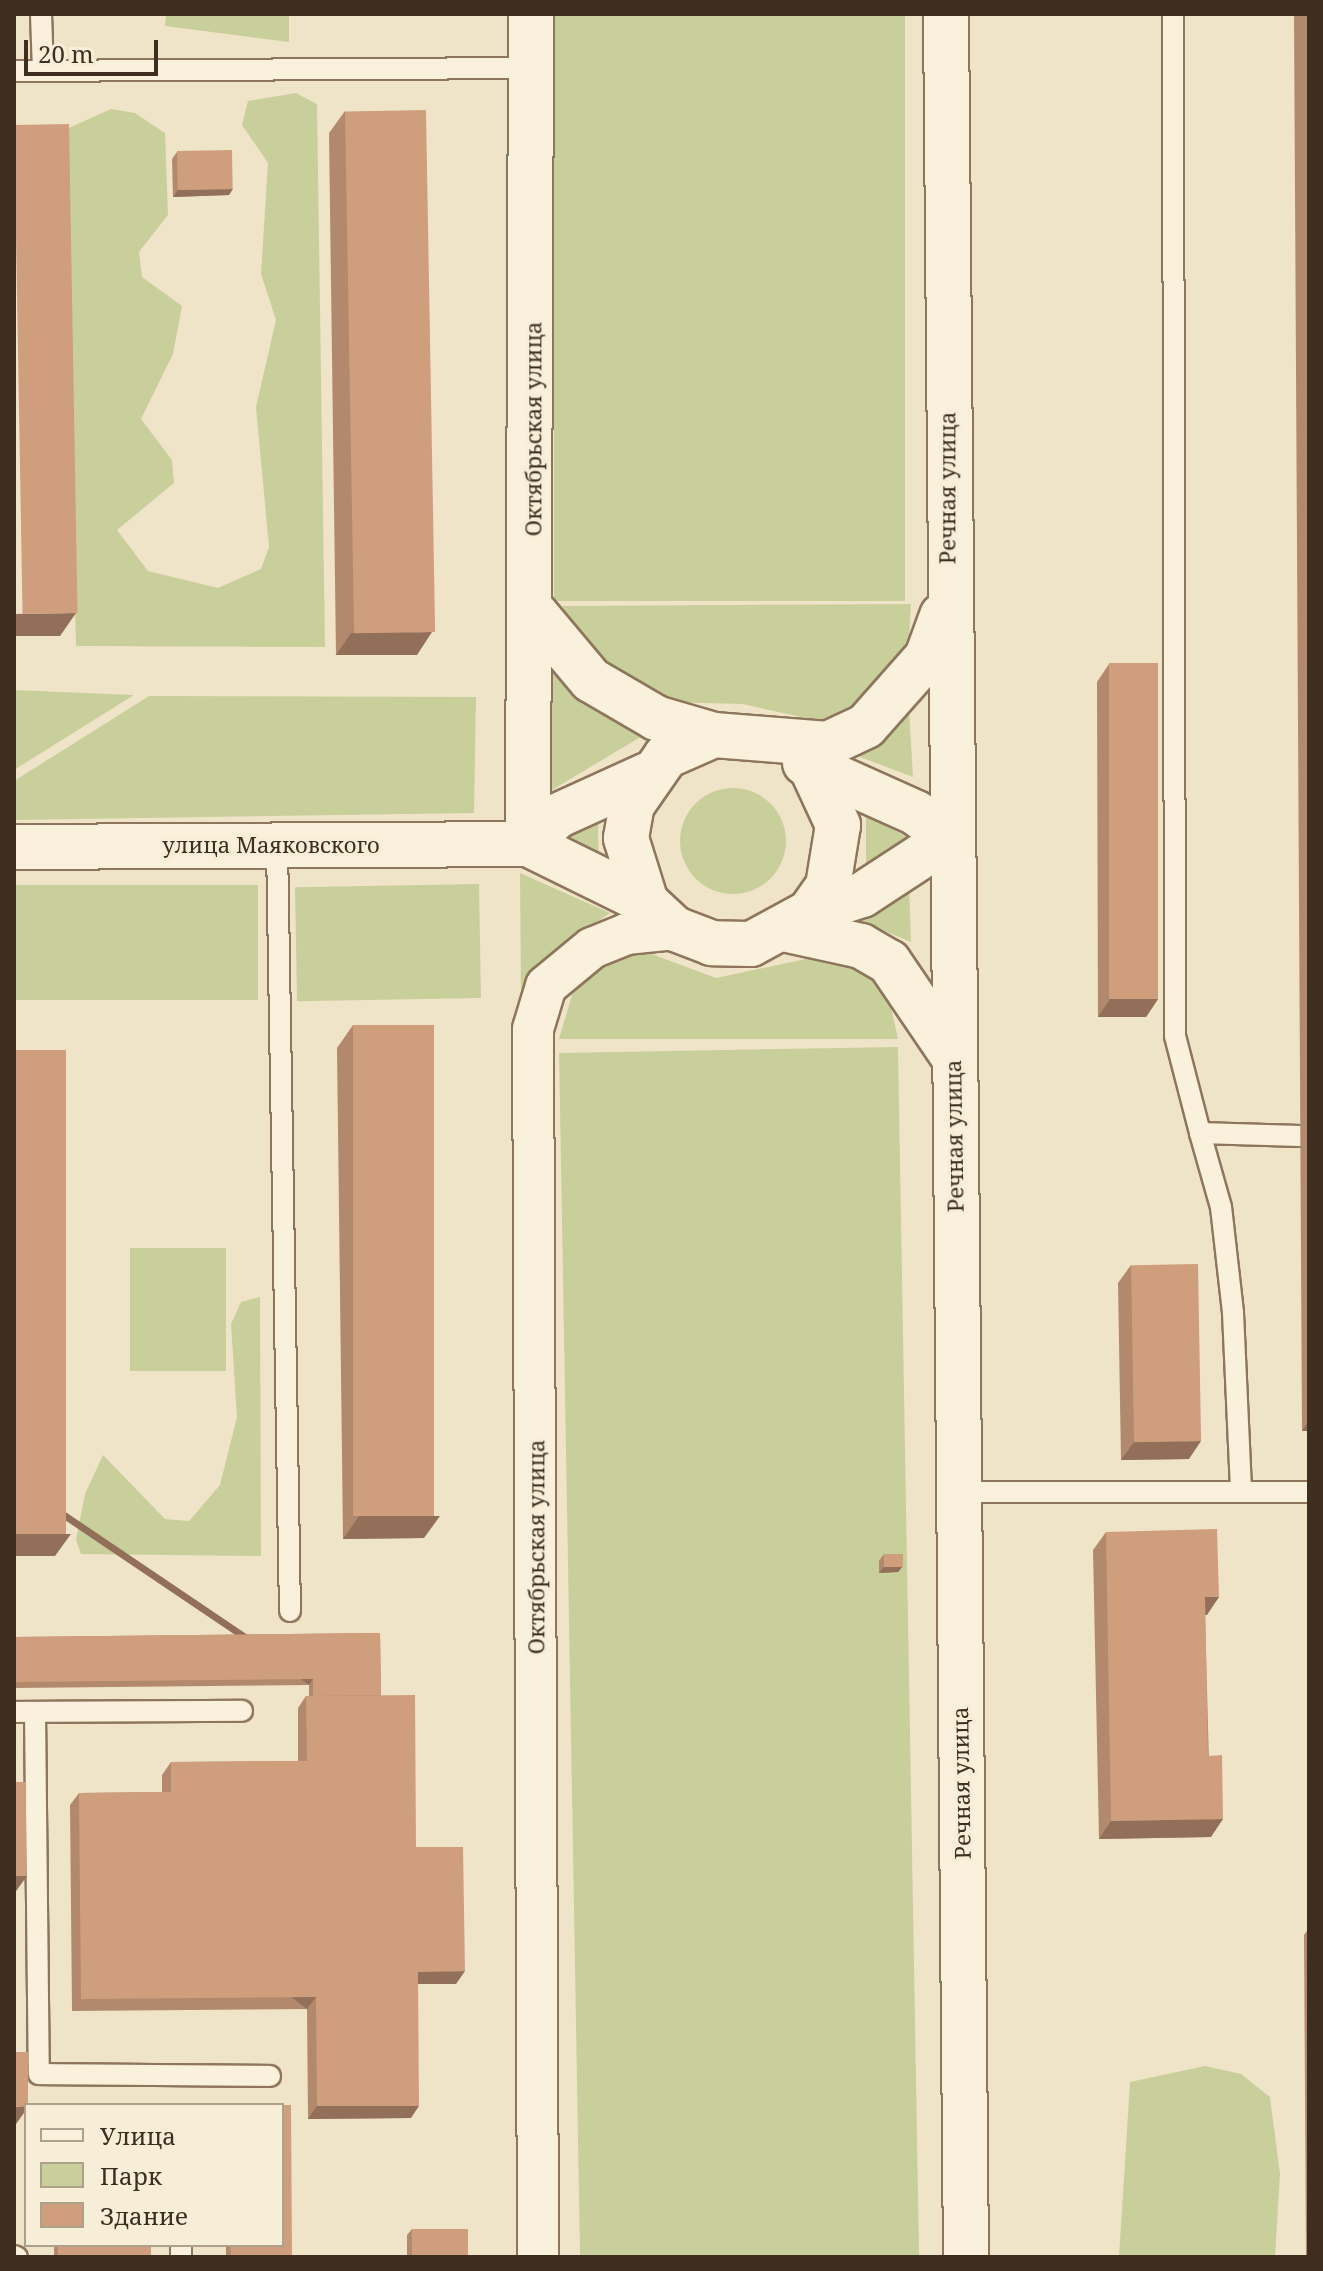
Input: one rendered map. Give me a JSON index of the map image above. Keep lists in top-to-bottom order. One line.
{"streets":{"street":["Октябрьская улица","Речная улица","улица Маяковского"]},"crossings":[["Октябрьская улица","улица Маяковского"],["Речная улица","улица Маяковского"]],"legend":["Улица","Парк","Здание"],"scale_bar":"20 m"}
